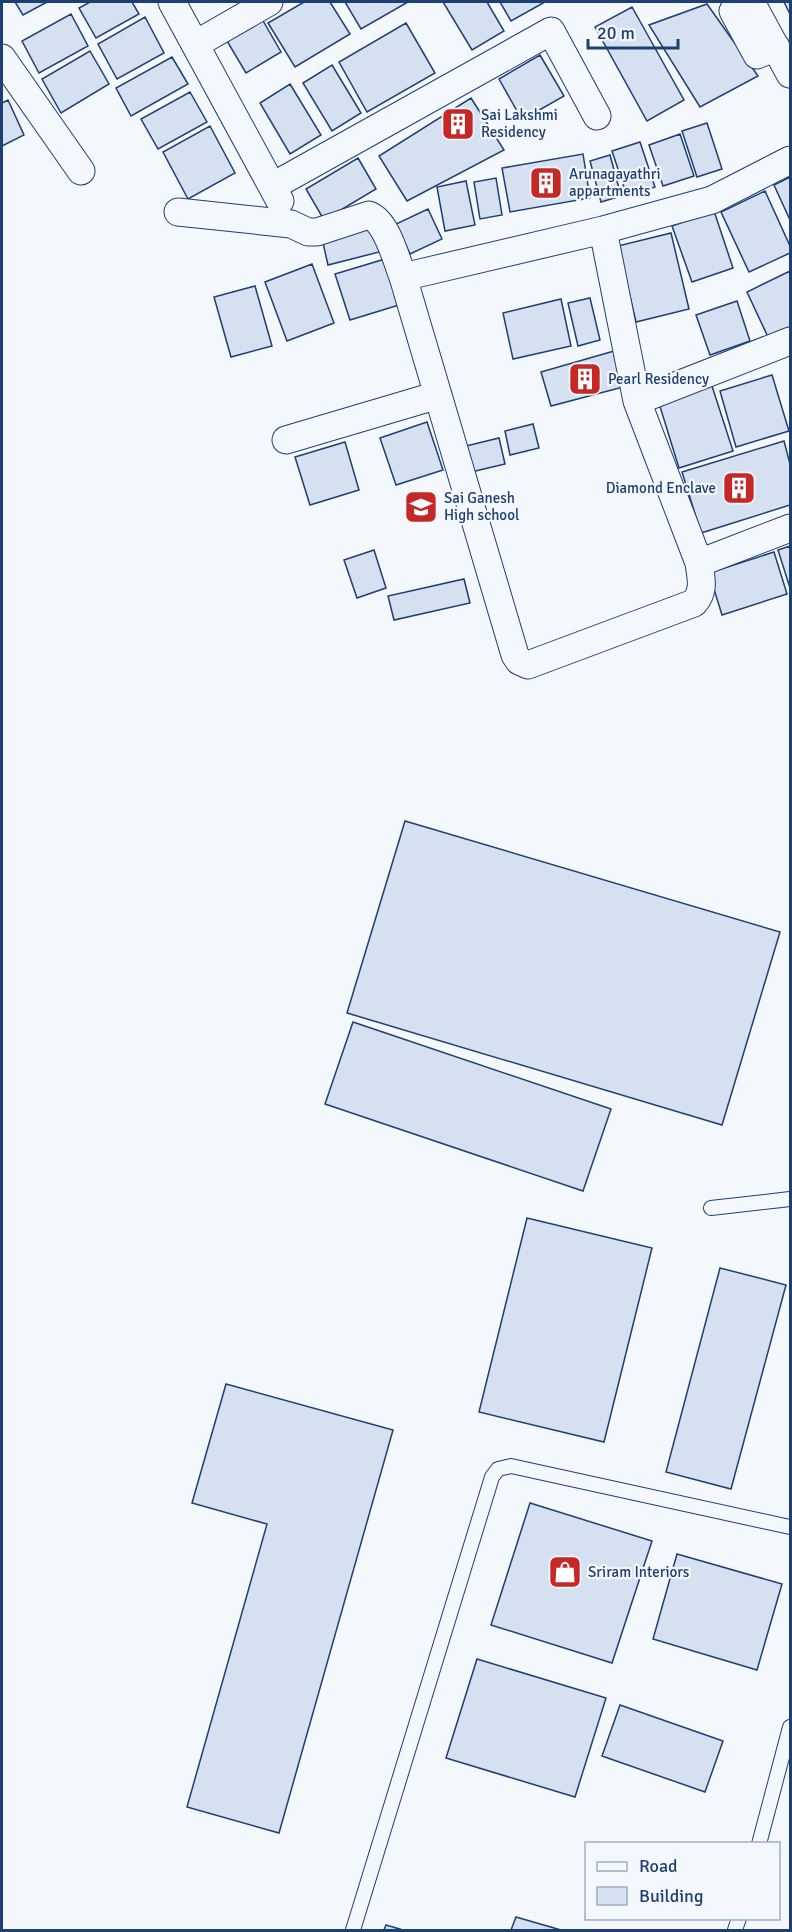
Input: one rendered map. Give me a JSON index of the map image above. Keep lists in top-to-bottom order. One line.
{"places":{"building":["Sai Lakshmi Residency","Arunagayathri appartments","Pearl Residency","Diamond Enclave"],"school or university":["Sai Ganesh High school"],"shop":["Sriram Interiors"]},"legend":["Road","Building"],"scale_bar":"20 m"}
